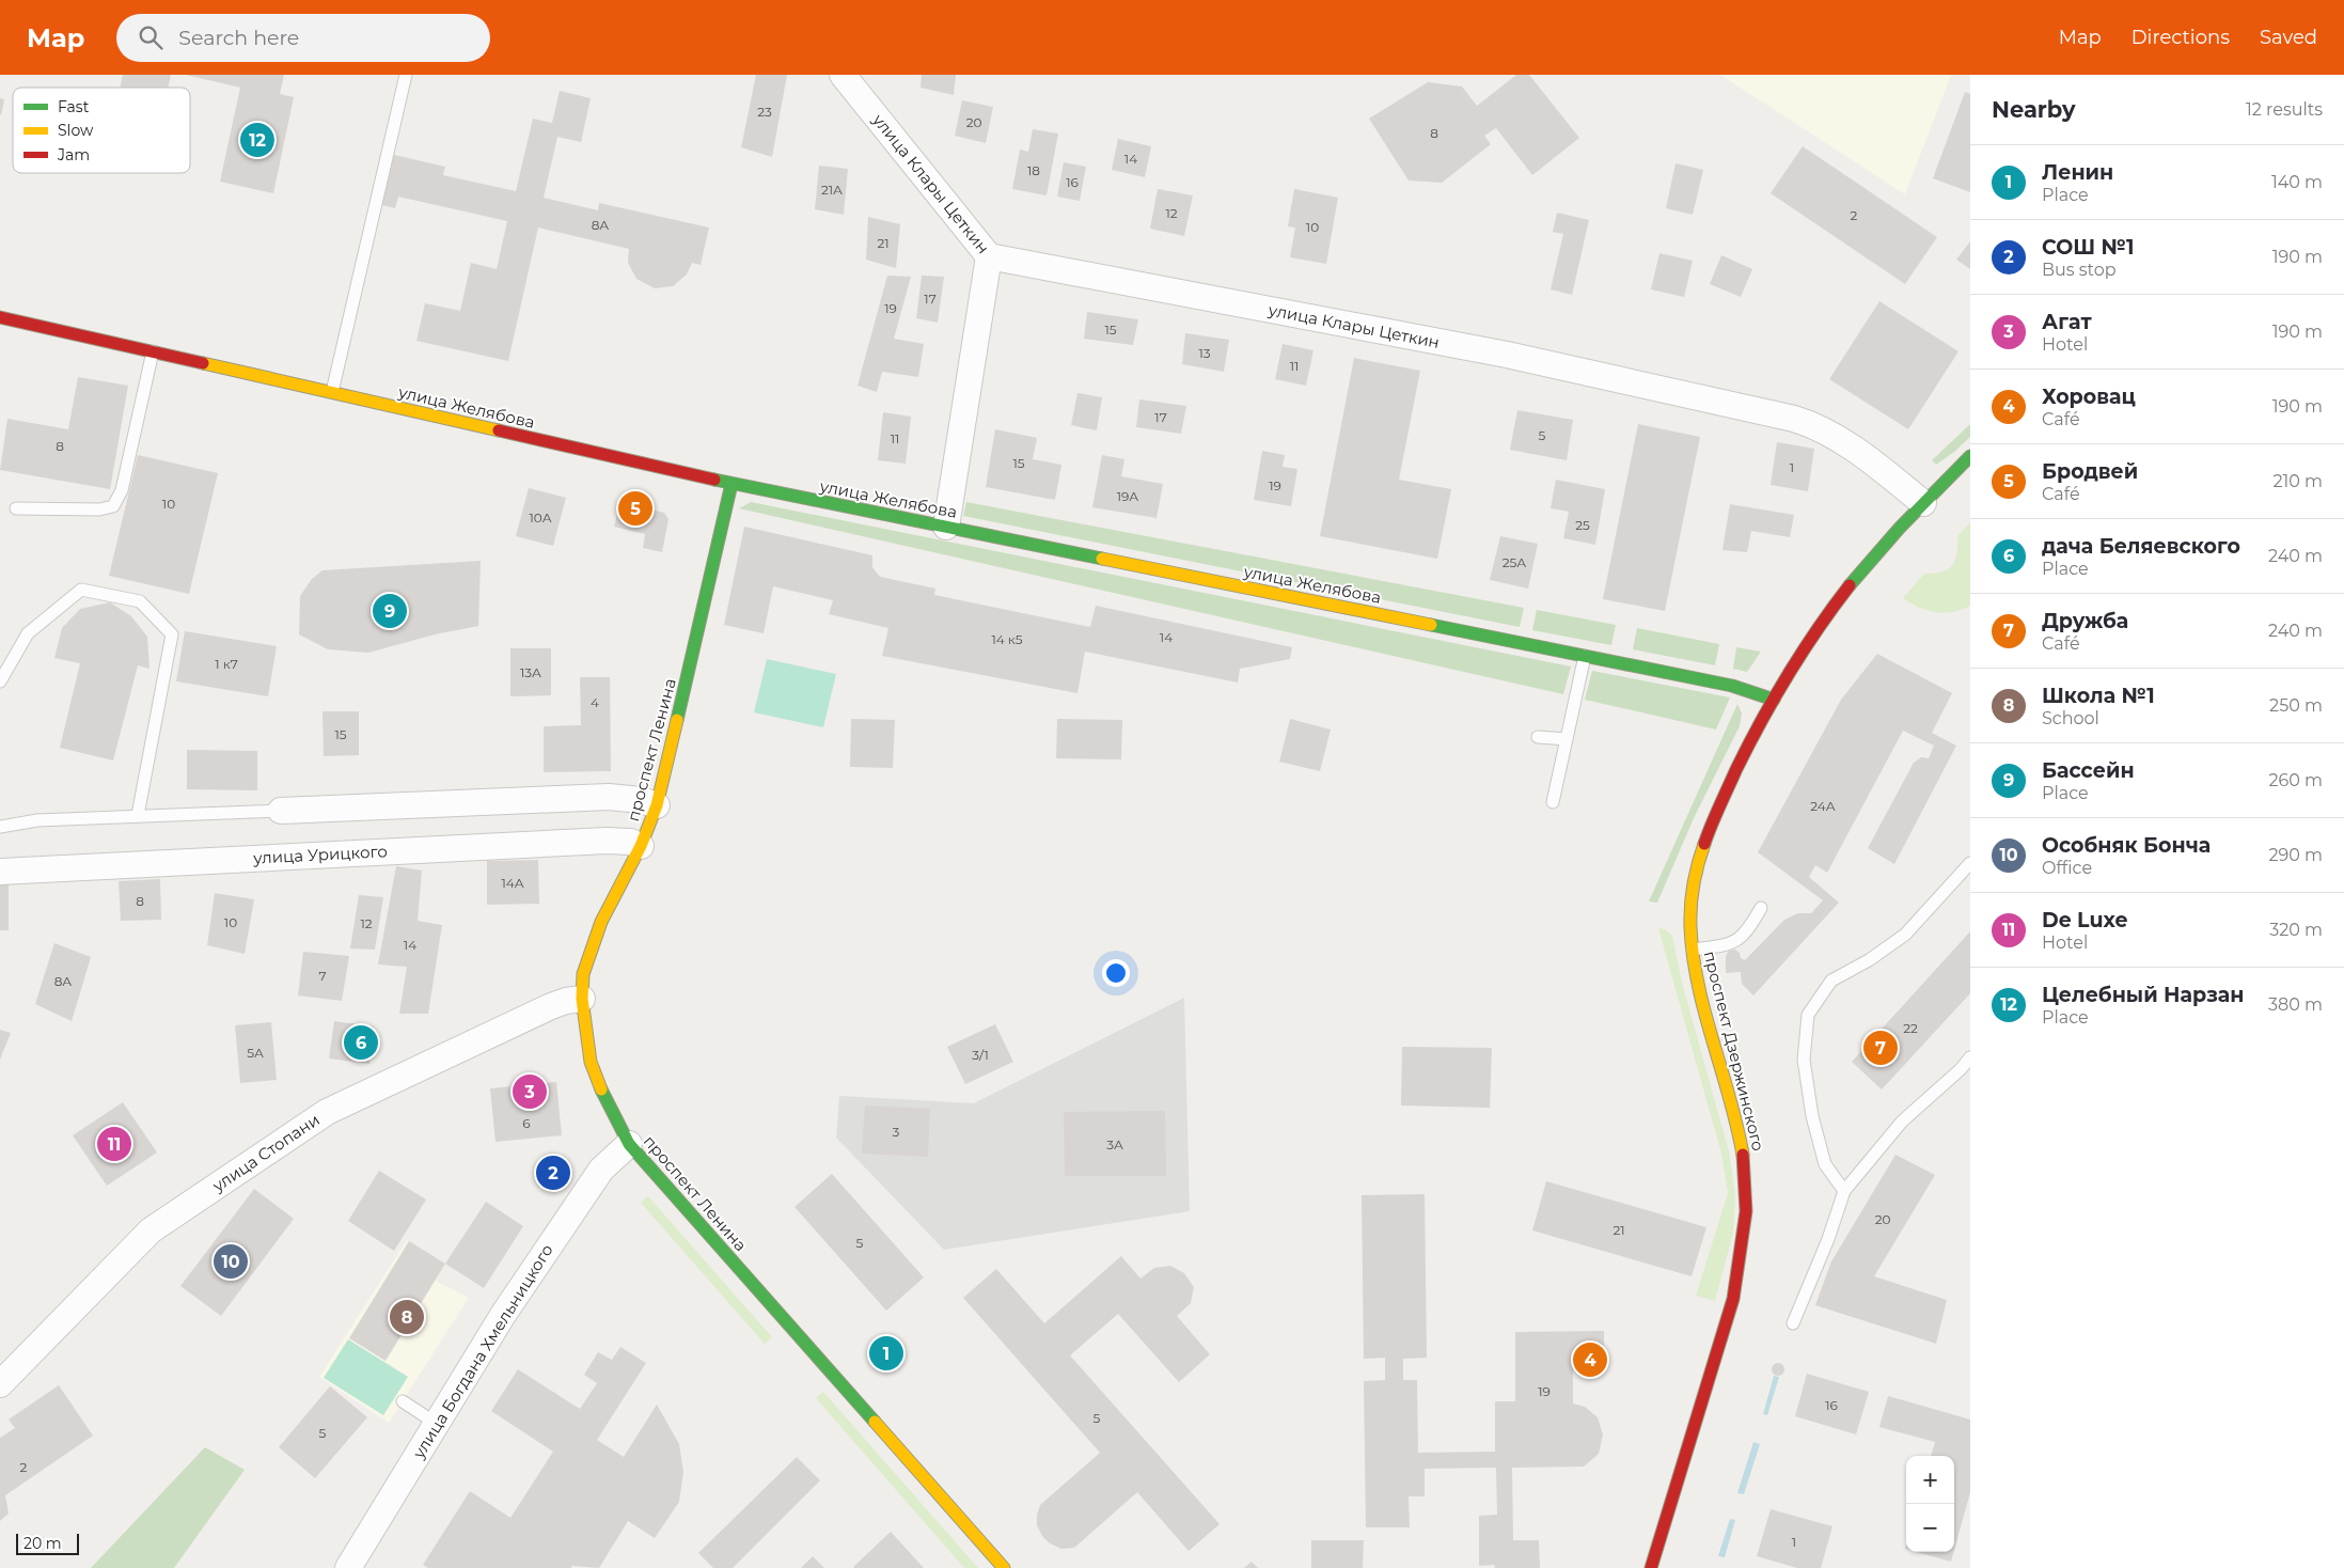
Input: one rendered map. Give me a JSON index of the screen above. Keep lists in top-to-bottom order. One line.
{"streets":{"street":["улица Клары Цеткин","улица Желябова","проспект Ленина","улица Урицкого","проспект Дзержинского","улица Стопани","улица Богдана Хмельницкого"]},"crossings":[["улица Клары Цеткин","проспект Дзержинского"],["улица Желябова","проспект Ленина"],["улица Желябова","проспект Дзержинского"],["проспект Ленина","улица Урицкого"],["проспект Ленина","улица Стопани"],["проспект Ленина","улица Богдана Хмельницкого"]],"house_numbers":["23","20","8","14","18","16","21А","12","2","8А","10","21","17","19","15","13","11","17","5","11","8","15","1","19","19А","10","10А","25","25А","14","14 к5","1 к7","13А","4","15","24А","14А","8","10","12","14","7","8А","22","5А","3/1","6","3","3А","20","21","5","19","16","5","5","2","1"],"legend":["Fast","Slow","Jam"],"scale_bar":"20 m","page":{"header":"Map","search":"Search here","nav":["Map","Directions","Saved"],"heading":["Nearby","12 results"],"pins":["12","5","9","6","7","3","11","2","10","8","1","4"],"list":[{"mark":"1","name":"Ленин","note":"Place","value":"140 m"},{"mark":"2","name":"СОШ №1","note":"Bus stop","value":"190 m"},{"mark":"3","name":"Агат","note":"Hotel","value":"190 m"},{"mark":"4","name":"Хоровац","note":"Café","value":"190 m"},{"mark":"5","name":"Бродвей","note":"Café","value":"210 m"},{"mark":"6","name":"дача Беляевского","note":"Place","value":"240 m"},{"mark":"7","name":"Дружба","note":"Café","value":"240 m"},{"mark":"8","name":"Школа №1","note":"School","value":"250 m"},{"mark":"9","name":"Бассейн","note":"Place","value":"260 m"},{"mark":"10","name":"Особняк Бонча","note":"Office","value":"290 m"},{"mark":"11","name":"De Luxe","note":"Hotel","value":"320 m"},{"mark":"12","name":"Целебный Нарзан","note":"Place","value":"380 m"}],"map_buttons":["+","−"],"scale":"20 m"}}
